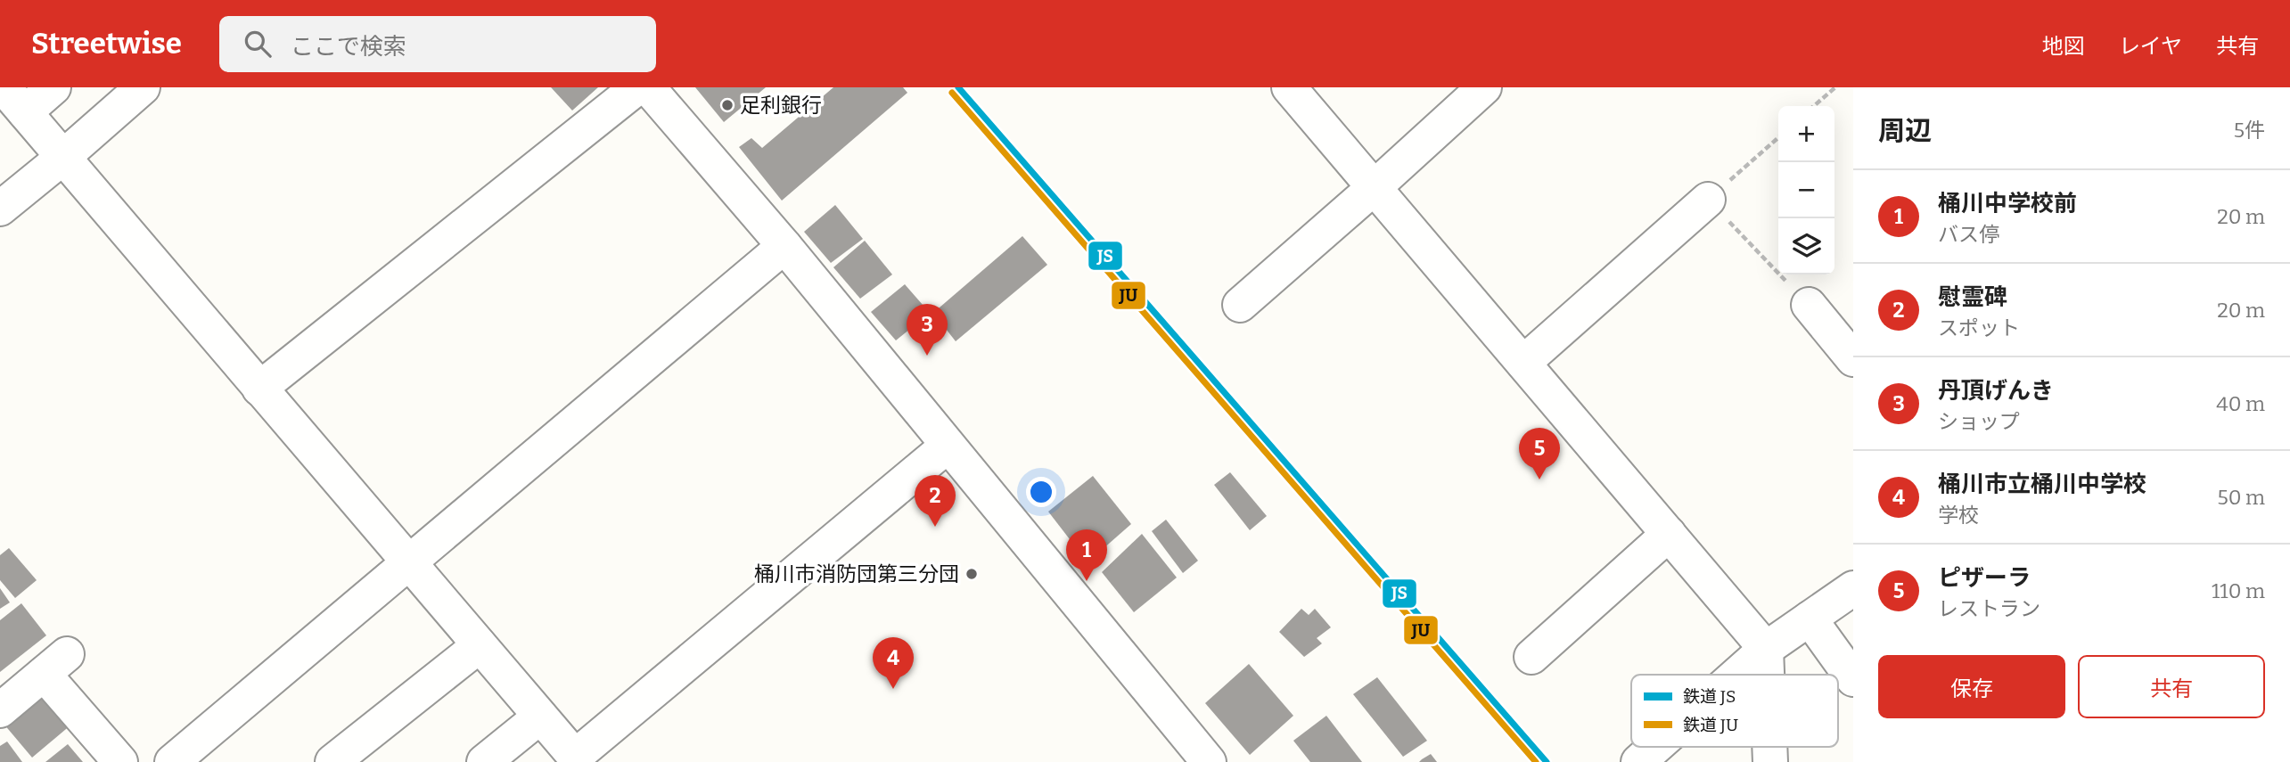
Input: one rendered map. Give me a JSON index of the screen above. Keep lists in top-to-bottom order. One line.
{"places":["足利銀行","桶川市消防団第三分団"],"lines":["rail line JS","rail line JU"],"legend":["鉄道 JS","鉄道 JU"],"page":{"header":"Streetwise","search":"ここで検索","nav":["地図","レイヤ","共有"],"heading":["周辺","5件"],"map_buttons":["+","−"],"list":[{"mark":"1","name":"桶川中学校前","note":"バス停","value":"20 m"},{"mark":"2","name":"慰霊碑","note":"スポット","value":"20 m"},{"mark":"3","name":"丹頂げんき","note":"ショップ","value":"40 m"},{"mark":"4","name":"桶川市立桶川中学校","note":"学校","value":"50 m"},{"mark":"5","name":"ピザーラ","note":"レストラン","value":"110 m"}],"pins":["3","5","2","1","4"],"buttons":["保存","共有"]}}
